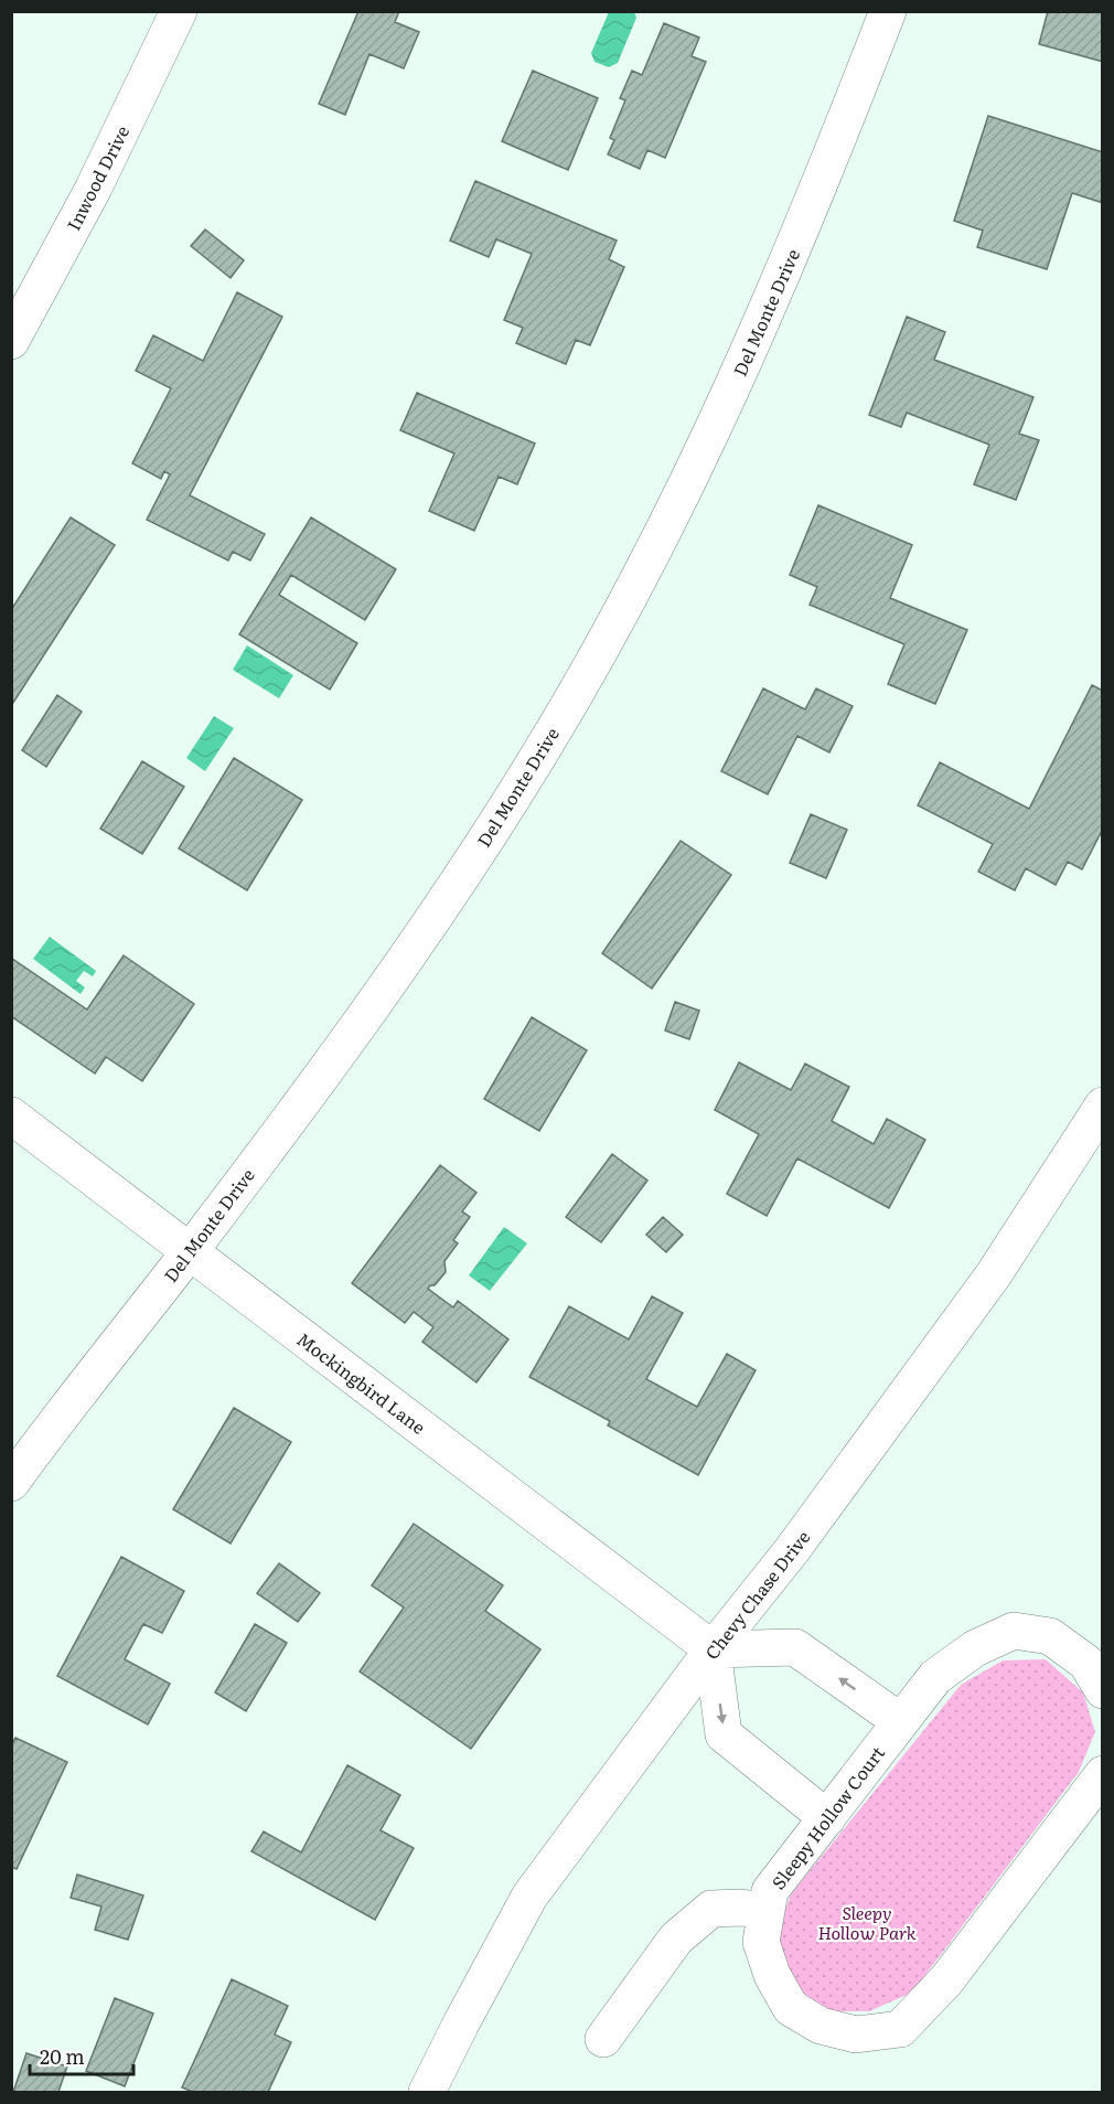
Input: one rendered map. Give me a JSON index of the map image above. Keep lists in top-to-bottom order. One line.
{"streets":{"street":["Inwood Drive","Del Monte Drive","Mockingbird Lane","Chevy Chase Drive","Sleepy Hollow Court"]},"crossings":[["Del Monte Drive","Mockingbird Lane"],["Mockingbird Lane","Chevy Chase Drive"]],"parks":["Sleepy Hollow Park"],"scale_bar":"20 m"}
